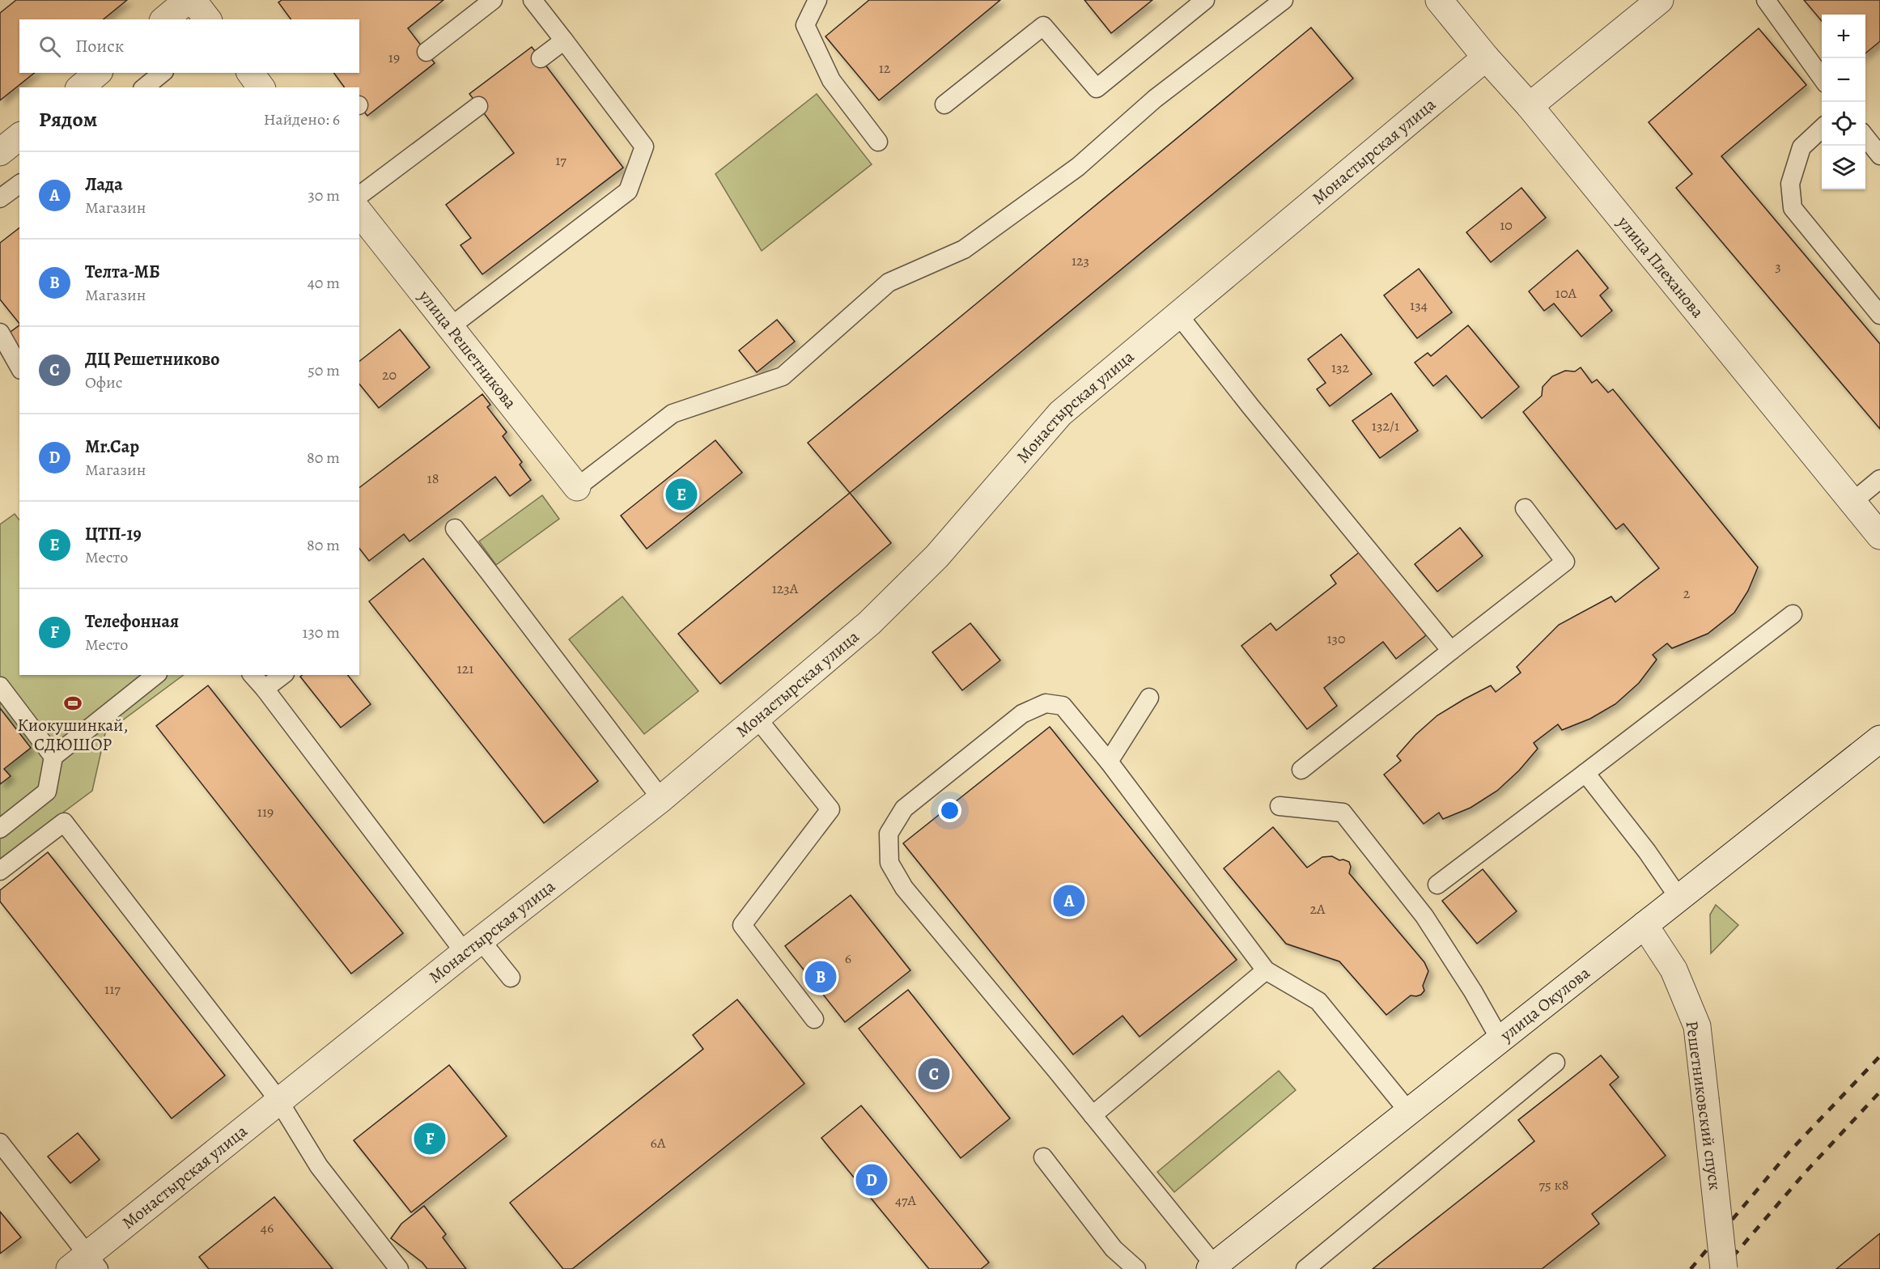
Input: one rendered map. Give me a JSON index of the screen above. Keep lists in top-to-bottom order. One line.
{"streets":{"street":["Монастырская улица","улица Плеханова","улица Решетникова","улица Окулова","Решетниковский спуск"]},"crossings":[["Монастырская улица","улица Плеханова"],["улица Окулова","Решетниковский спуск"]],"places":{"sports":["Киокушинкай, СДЮШОР"]},"house_numbers":["19","12","17","10","123","3","10А","134","132","20","132/1","18","123А","2","130","121","119","2А","6","117","6А","75 к8","47А","46"],"page":{"map_buttons":["+","−"],"search":"Поиск","heading":["Рядом","Найдено: 6"],"list":[{"mark":"A","name":"Лада","note":"Магазин","value":"30 m"},{"mark":"B","name":"Телта-МБ","note":"Магазин","value":"40 m"},{"mark":"C","name":"ДЦ Решетниково","note":"Офис","value":"50 m"},{"mark":"D","name":"Mr.Cap","note":"Магазин","value":"80 m"},{"mark":"E","name":"ЦТП-19","note":"Место","value":"80 m"},{"mark":"F","name":"Телефонная","note":"Место","value":"130 m"}],"pins":["E","A","B","C","F","D"]}}
